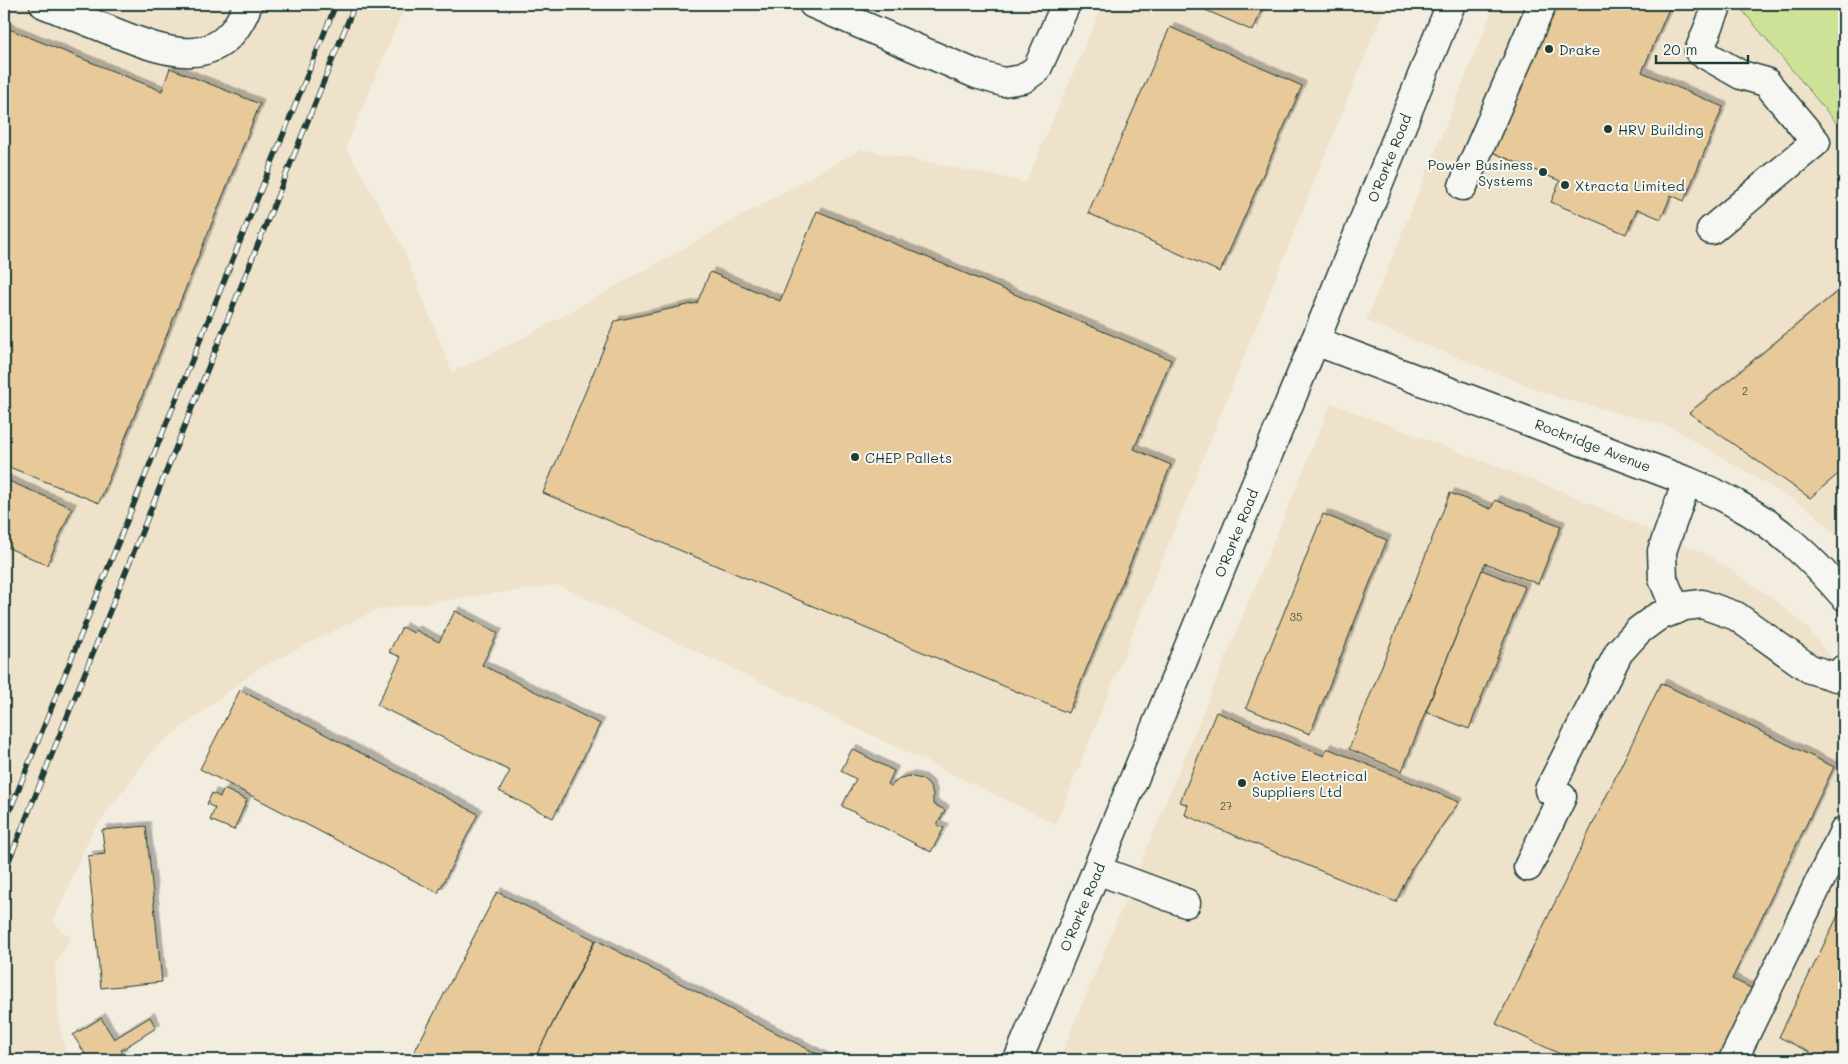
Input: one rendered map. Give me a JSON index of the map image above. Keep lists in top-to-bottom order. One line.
{"streets":{"street":["O'Rorke Road","Rockridge Avenue"]},"crossings":[["O'Rorke Road","Rockridge Avenue"]],"places":["Drake","HRV Building","Power Business Systems","Xtracta Limited","CHEP Pallets","Active Electrical Suppliers Ltd"],"house_numbers":["2","35","27"],"scale_bar":"20 m"}
